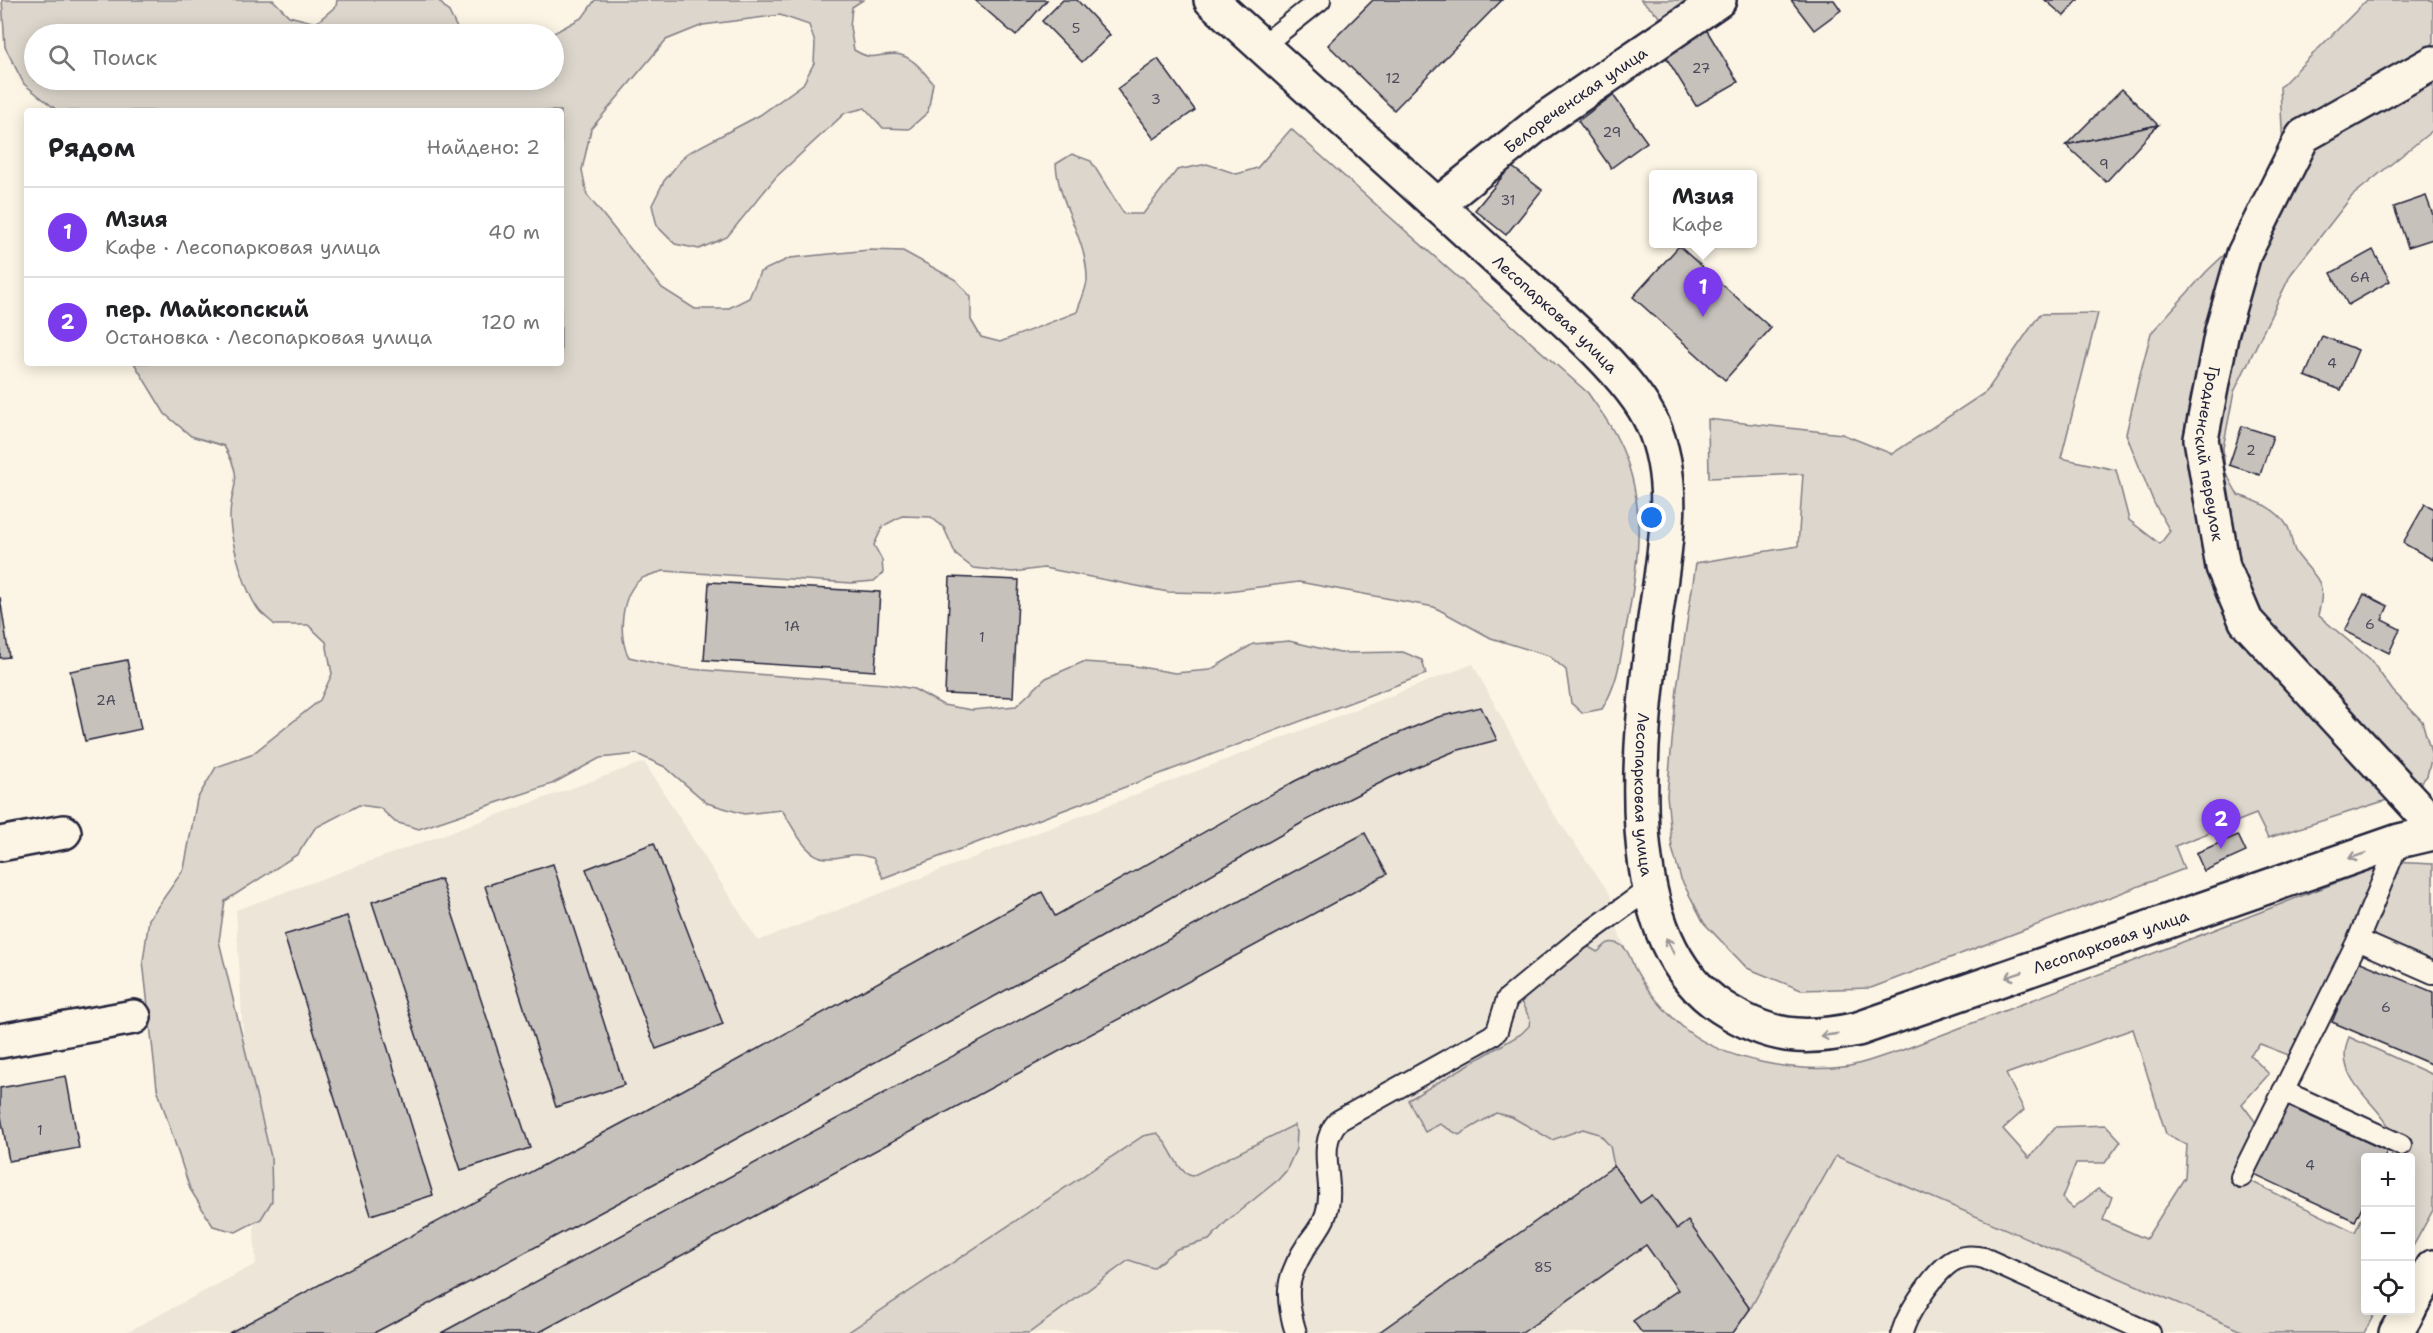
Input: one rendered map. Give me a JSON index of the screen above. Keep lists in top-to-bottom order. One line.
{"streets":{"main road":["Белореченская улица","Лесопарковая улица","Гродненский переулок"]},"crossings":[["Белореченская улица","Лесопарковая улица"]],"one_way":["Лесопарковая улица"],"house_numbers":["5","27","12","3","29","9","31","6А","4","2","6","1А","1","2А","6","1","4","85"],"page":{"search":"Поиск","heading":["Рядом","Найдено: 2"],"popup":["Мзия","Кафе"],"list":[{"mark":"1","name":"Мзия","note":"Кафе · Лесопарковая улица","value":"40 m"},{"mark":"2","name":"пер. Майкопский","note":"Остановка · Лесопарковая улица","value":"120 m"}],"pins":["1","2"],"map_buttons":["+","−"]}}
